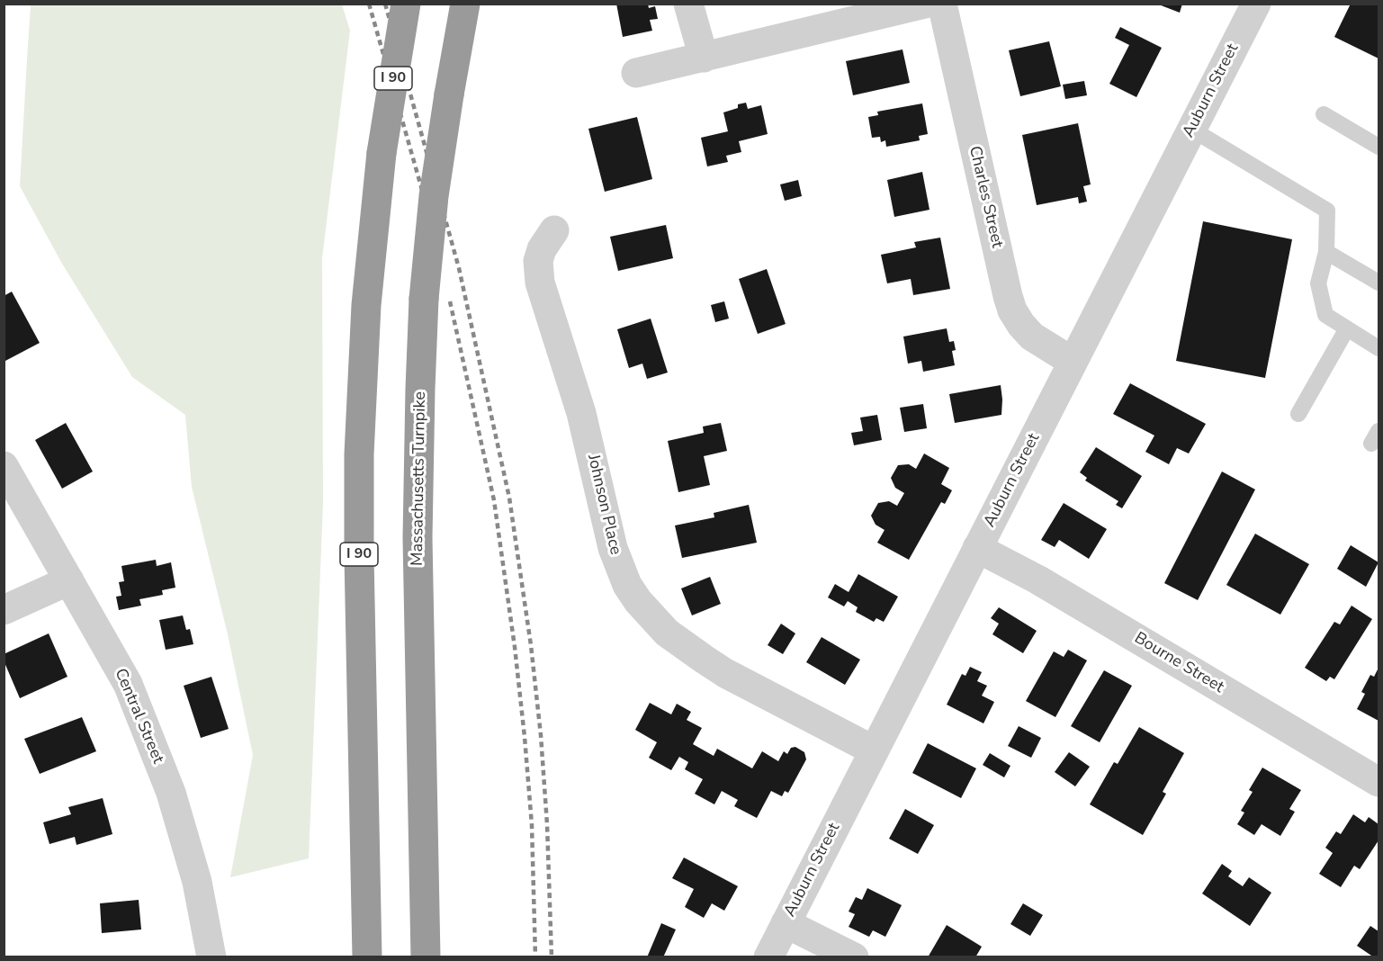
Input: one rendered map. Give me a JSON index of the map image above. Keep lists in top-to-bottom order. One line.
{"streets":{"highway":["I 90","Massachusetts Turnpike"],"street":["Auburn Street","Charles Street","Johnson Place","Bourne Street","Central Street"]},"crossings":[["Auburn Street","Charles Street"],["Auburn Street","Johnson Place"],["Auburn Street","Bourne Street"]]}
